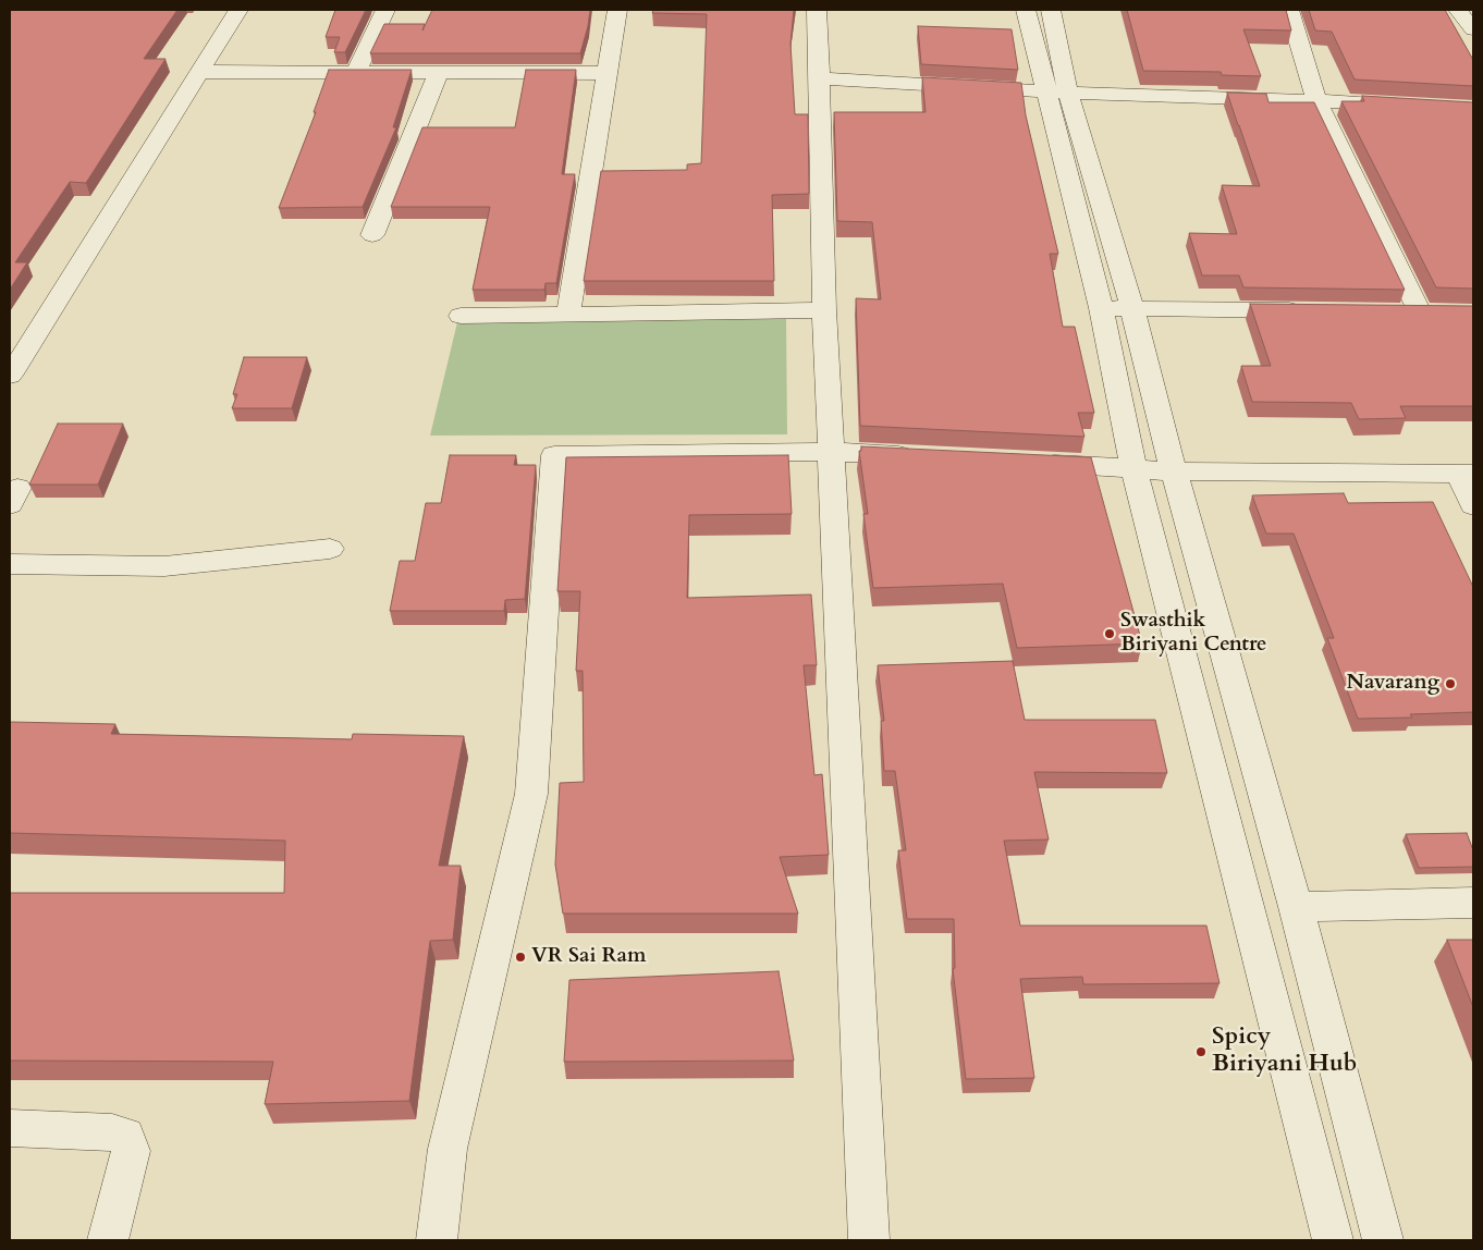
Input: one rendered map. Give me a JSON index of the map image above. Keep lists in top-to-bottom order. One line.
{"places":["Swasthik Biriyani Centre","Navarang","VR Sai Ram","Spicy Biriyani Hub"]}
